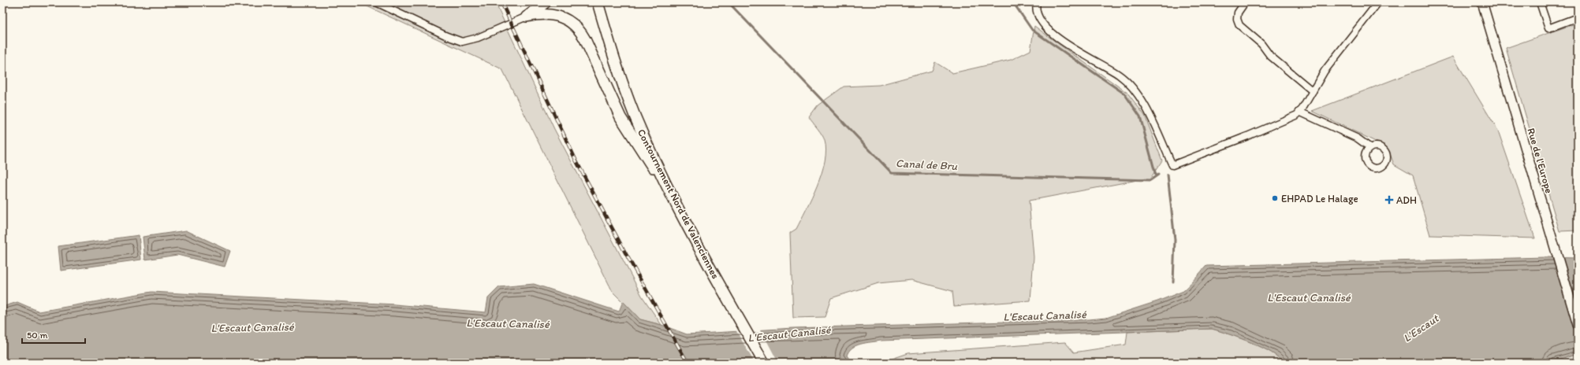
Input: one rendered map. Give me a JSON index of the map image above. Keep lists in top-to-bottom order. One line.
{"streets":{"main road":["Contournement Nord de Valenciennes"],"street":["Rue de l'Europe"]},"water":["Canal de Bru","L'Escaut Canalisé","L'Escaut"],"places":{"other":["EHPAD Le Halage"],"health":["ADH"]},"scale_bar":"50 m"}
